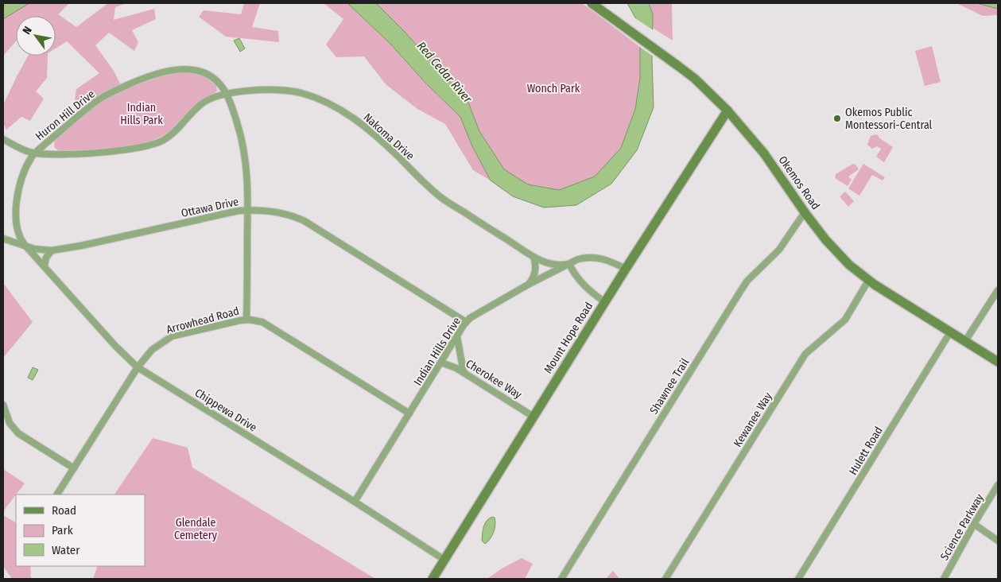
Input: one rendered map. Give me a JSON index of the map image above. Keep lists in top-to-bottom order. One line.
{"streets":{"street":["Huron Hill Drive","Nakoma Drive","Okemos Road","Ottawa Drive","Arrowhead Road","Mount Hope Road","Indian Hills Drive","Cherokee Way","Shawnee Trail","Chippewa Drive","Kewanee Way","Hulett Road","Science Parkway"]},"crossings":[["Huron Hill Drive","Nakoma Drive"],["Huron Hill Drive","Ottawa Drive"],["Huron Hill Drive","Arrowhead Road"],["Huron Hill Drive","Chippewa Drive"],["Nakoma Drive","Indian Hills Drive"],["Okemos Road","Mount Hope Road"],["Okemos Road","Shawnee Trail"],["Okemos Road","Kewanee Way"],["Okemos Road","Hulett Road"],["Ottawa Drive","Indian Hills Drive"],["Ottawa Drive","Chippewa Drive"],["Arrowhead Road","Indian Hills Drive"],["Arrowhead Road","Chippewa Drive"],["Mount Hope Road","Indian Hills Drive"],["Mount Hope Road","Cherokee Way"],["Mount Hope Road","Chippewa Drive"],["Indian Hills Drive","Cherokee Way"],["Indian Hills Drive","Chippewa Drive"]],"water":["Red Cedar River"],"parks":["Wonch Park","Indian Hills Park","Glendale Cemetery"],"places":["Okemos Public Montessori-Central"],"legend":["Road","Park","Water"],"north":"top left"}
